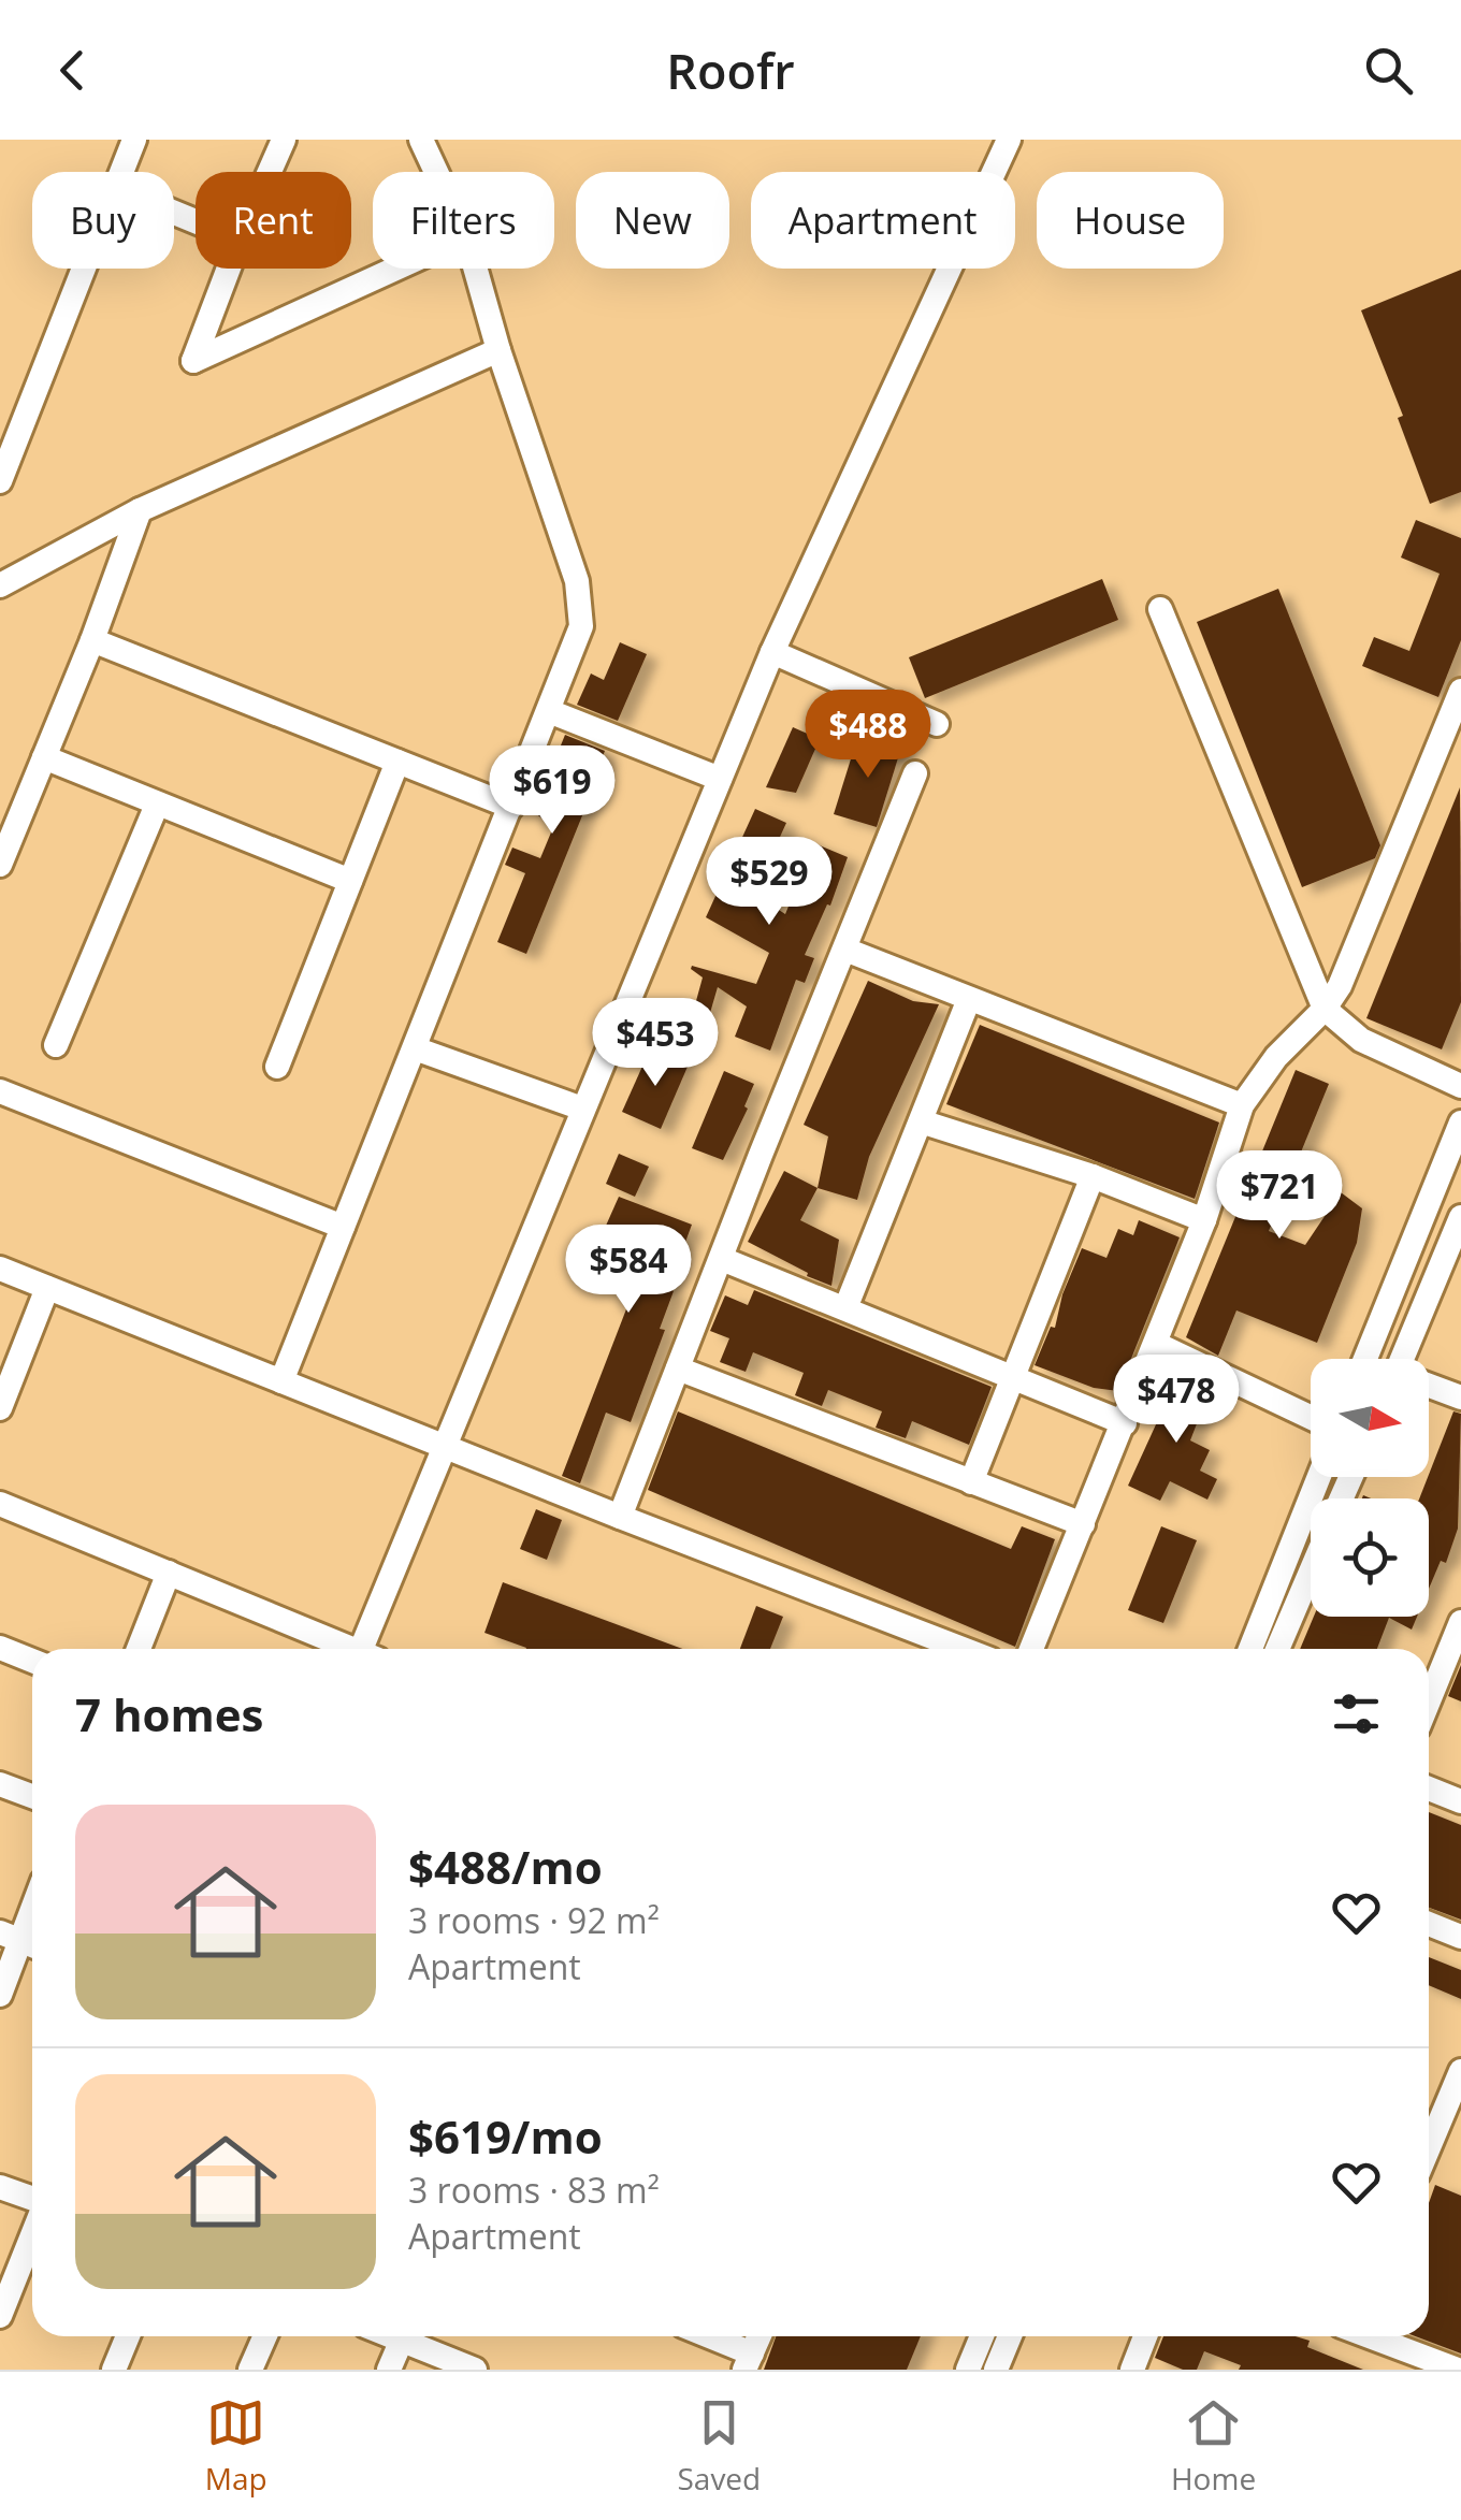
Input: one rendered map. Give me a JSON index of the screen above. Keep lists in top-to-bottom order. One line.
{"north":"right","page":{"header":"Roofr","chip":["Buy","Rent","Filters","New","Apartment","House"],"price":["$488","$619","$529","$453","$721","$584","$478"],"heading":"7 homes","list":[{"name":"$488/mo","note":"3 rooms · 92 m² · Apartment"},{"name":"$619/mo","note":"3 rooms · 83 m² · Apartment"}],"tabs":["Map","Saved","Home"]}}
